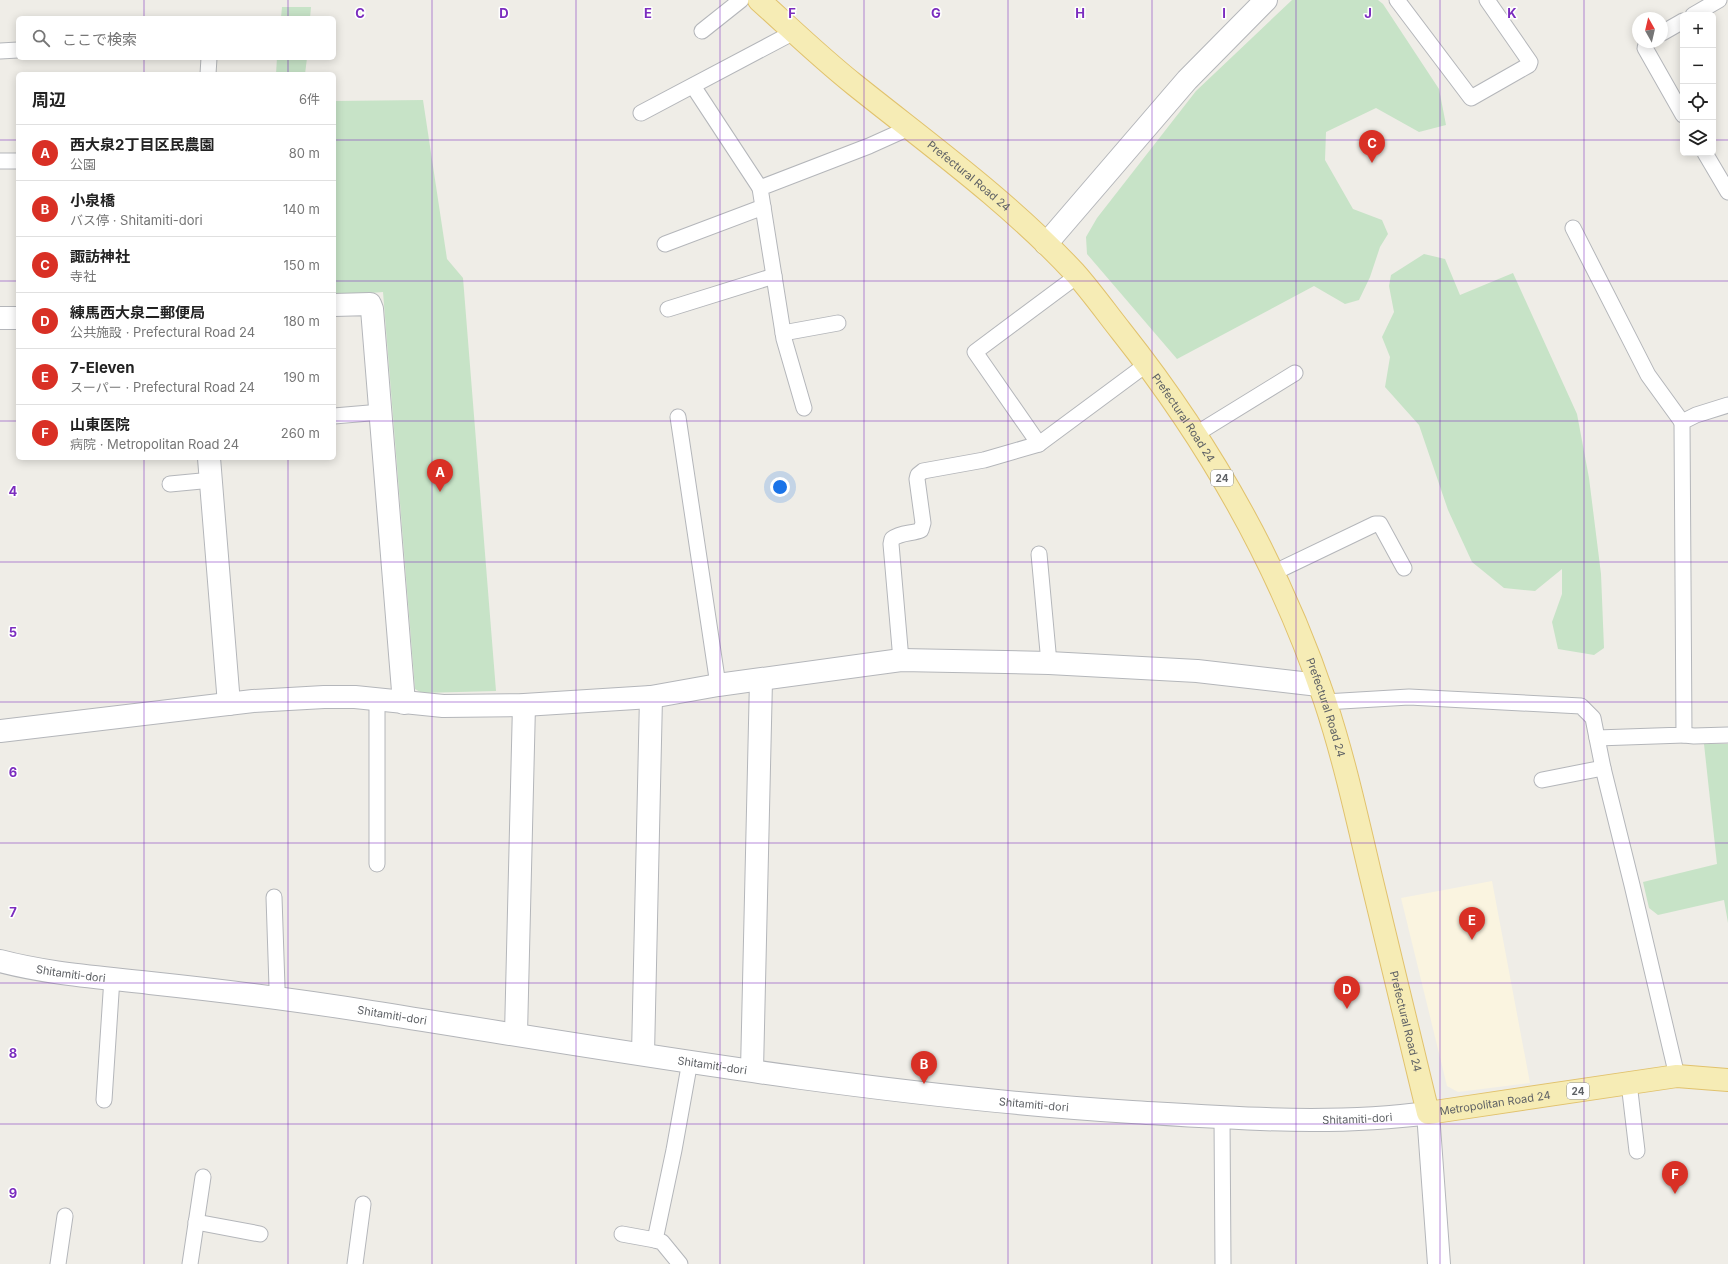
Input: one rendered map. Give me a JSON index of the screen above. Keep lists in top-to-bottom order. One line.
{"streets":{"main road":["Prefectural Road 24","24","Metropolitan Road 24"],"street":["Shitamiti-dori"]},"crossings":[["Prefectural Road 24","Shitamiti-dori"],["Prefectural Road 24","Metropolitan Road 24"],["Shitamiti-dori","Metropolitan Road 24"]],"north":"top","page":{"map_buttons":["+","−"],"search":"ここで検索","heading":["周辺","6件"],"list":[{"mark":"A","name":"西大泉2丁目区民農園","note":"公園","value":"80 m"},{"mark":"B","name":"小泉橋","note":"バス停 · Shitamiti-dori","value":"140 m"},{"mark":"C","name":"諏訪神社","note":"寺社","value":"150 m"},{"mark":"D","name":"練馬西大泉二郵便局","note":"公共施設 · Prefectural Road 24","value":"180 m"},{"mark":"E","name":"7-Eleven","note":"スーパー · Prefectural Road 24","value":"190 m"},{"mark":"F","name":"山東医院","note":"病院 · Metropolitan Road 24","value":"260 m"}],"pins":["C","A","E","D","B","F"]},"grid":{"columns":["C","D","E","F","G","H","I","J","K"],"rows":["4","5","6","7","8","9"]}}
